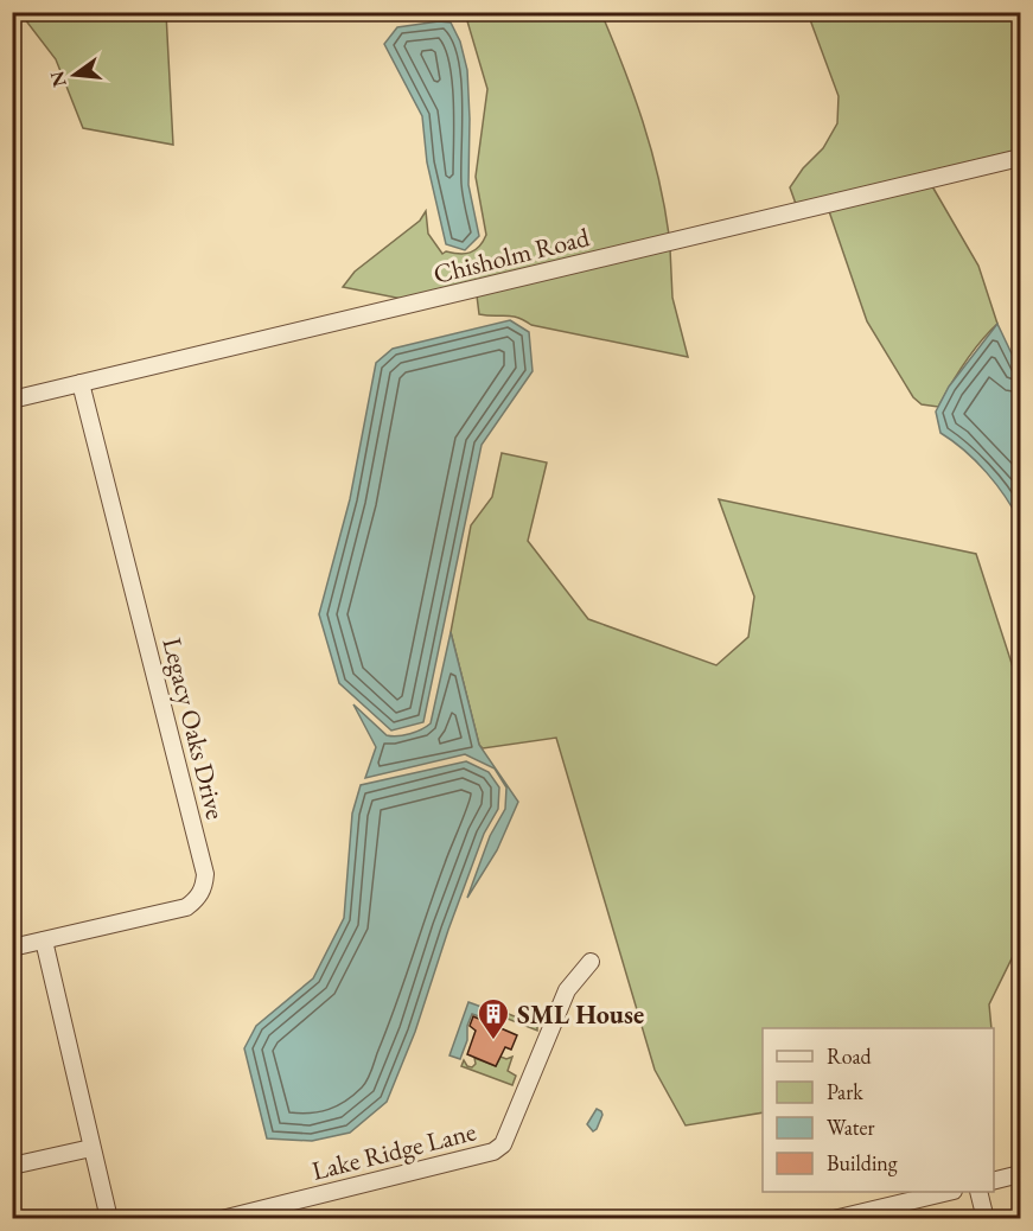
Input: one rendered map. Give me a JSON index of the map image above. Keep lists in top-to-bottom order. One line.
{"streets":{"street":["Chisholm Road","Legacy Oaks Drive","Lake Ridge Lane"]},"crossings":[["Chisholm Road","Legacy Oaks Drive"]],"places":{"building":["SML House"]},"legend":["Road","Park","Water","Building"],"north":"left"}
